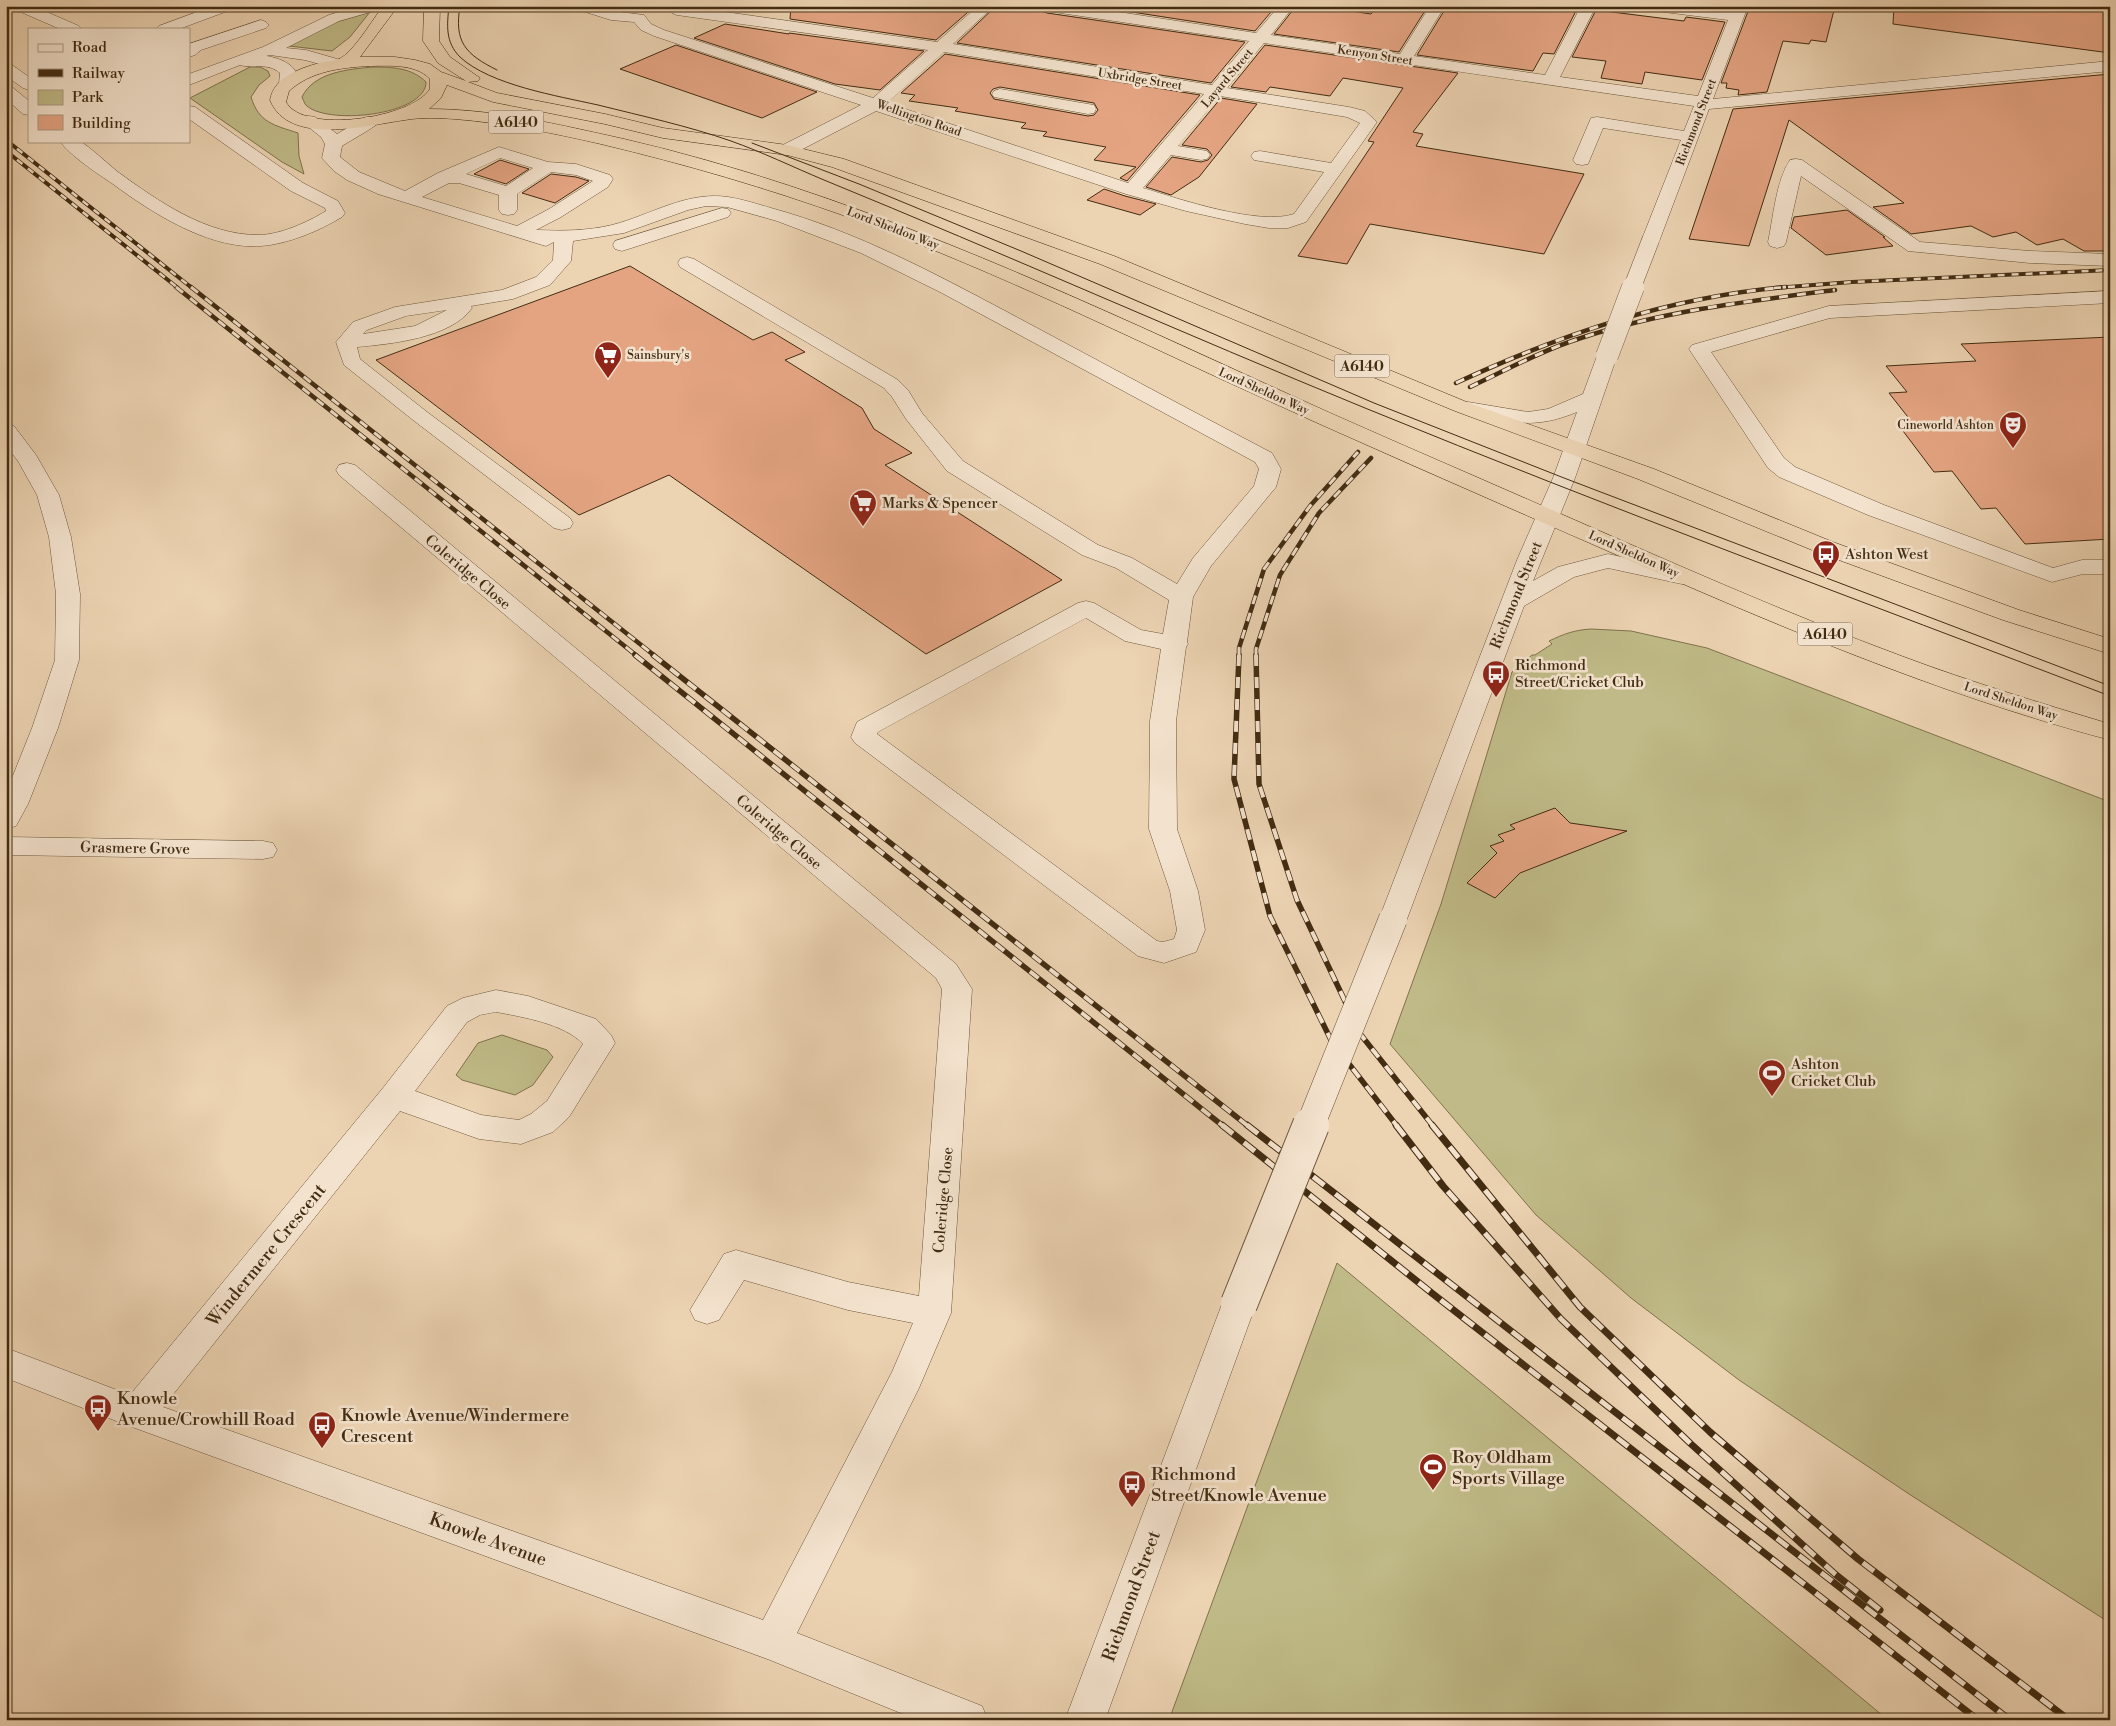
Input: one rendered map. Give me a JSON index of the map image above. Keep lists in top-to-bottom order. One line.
{"streets":{"highway":["A6140","Lord Sheldon Way"],"street":["Kenyon Street","Layard Street","Uxbridge Street","Wellington Road","Richmond Street","Coleridge Close","Grasmere Grove","Windermere Crescent","Knowle Avenue"]},"crossings":[["Kenyon Street","Layard Street"],["Kenyon Street","Richmond Street"],["Layard Street","Uxbridge Street"],["Layard Street","Wellington Road"],["Uxbridge Street","Wellington Road"],["A6140","Richmond Street"],["A6140","Lord Sheldon Way"],["Richmond Street","Lord Sheldon Way"],["Coleridge Close","Knowle Avenue"],["Windermere Crescent","Knowle Avenue"]],"places":{"supermarket":["Sainsbury's","Marks & Spencer"],"theatre":["Cineworld Ashton"],"bus stop":["Ashton West","Richmond Street/Cricket Club","Knowle Avenue/Crowhill Road","Knowle Avenue/Windermere Crescent","Richmond Street/Knowle Avenue"],"sports":["Ashton Cricket Club","Roy Oldham Sports Village"]},"legend":["Road","Railway","Park","Building"]}
